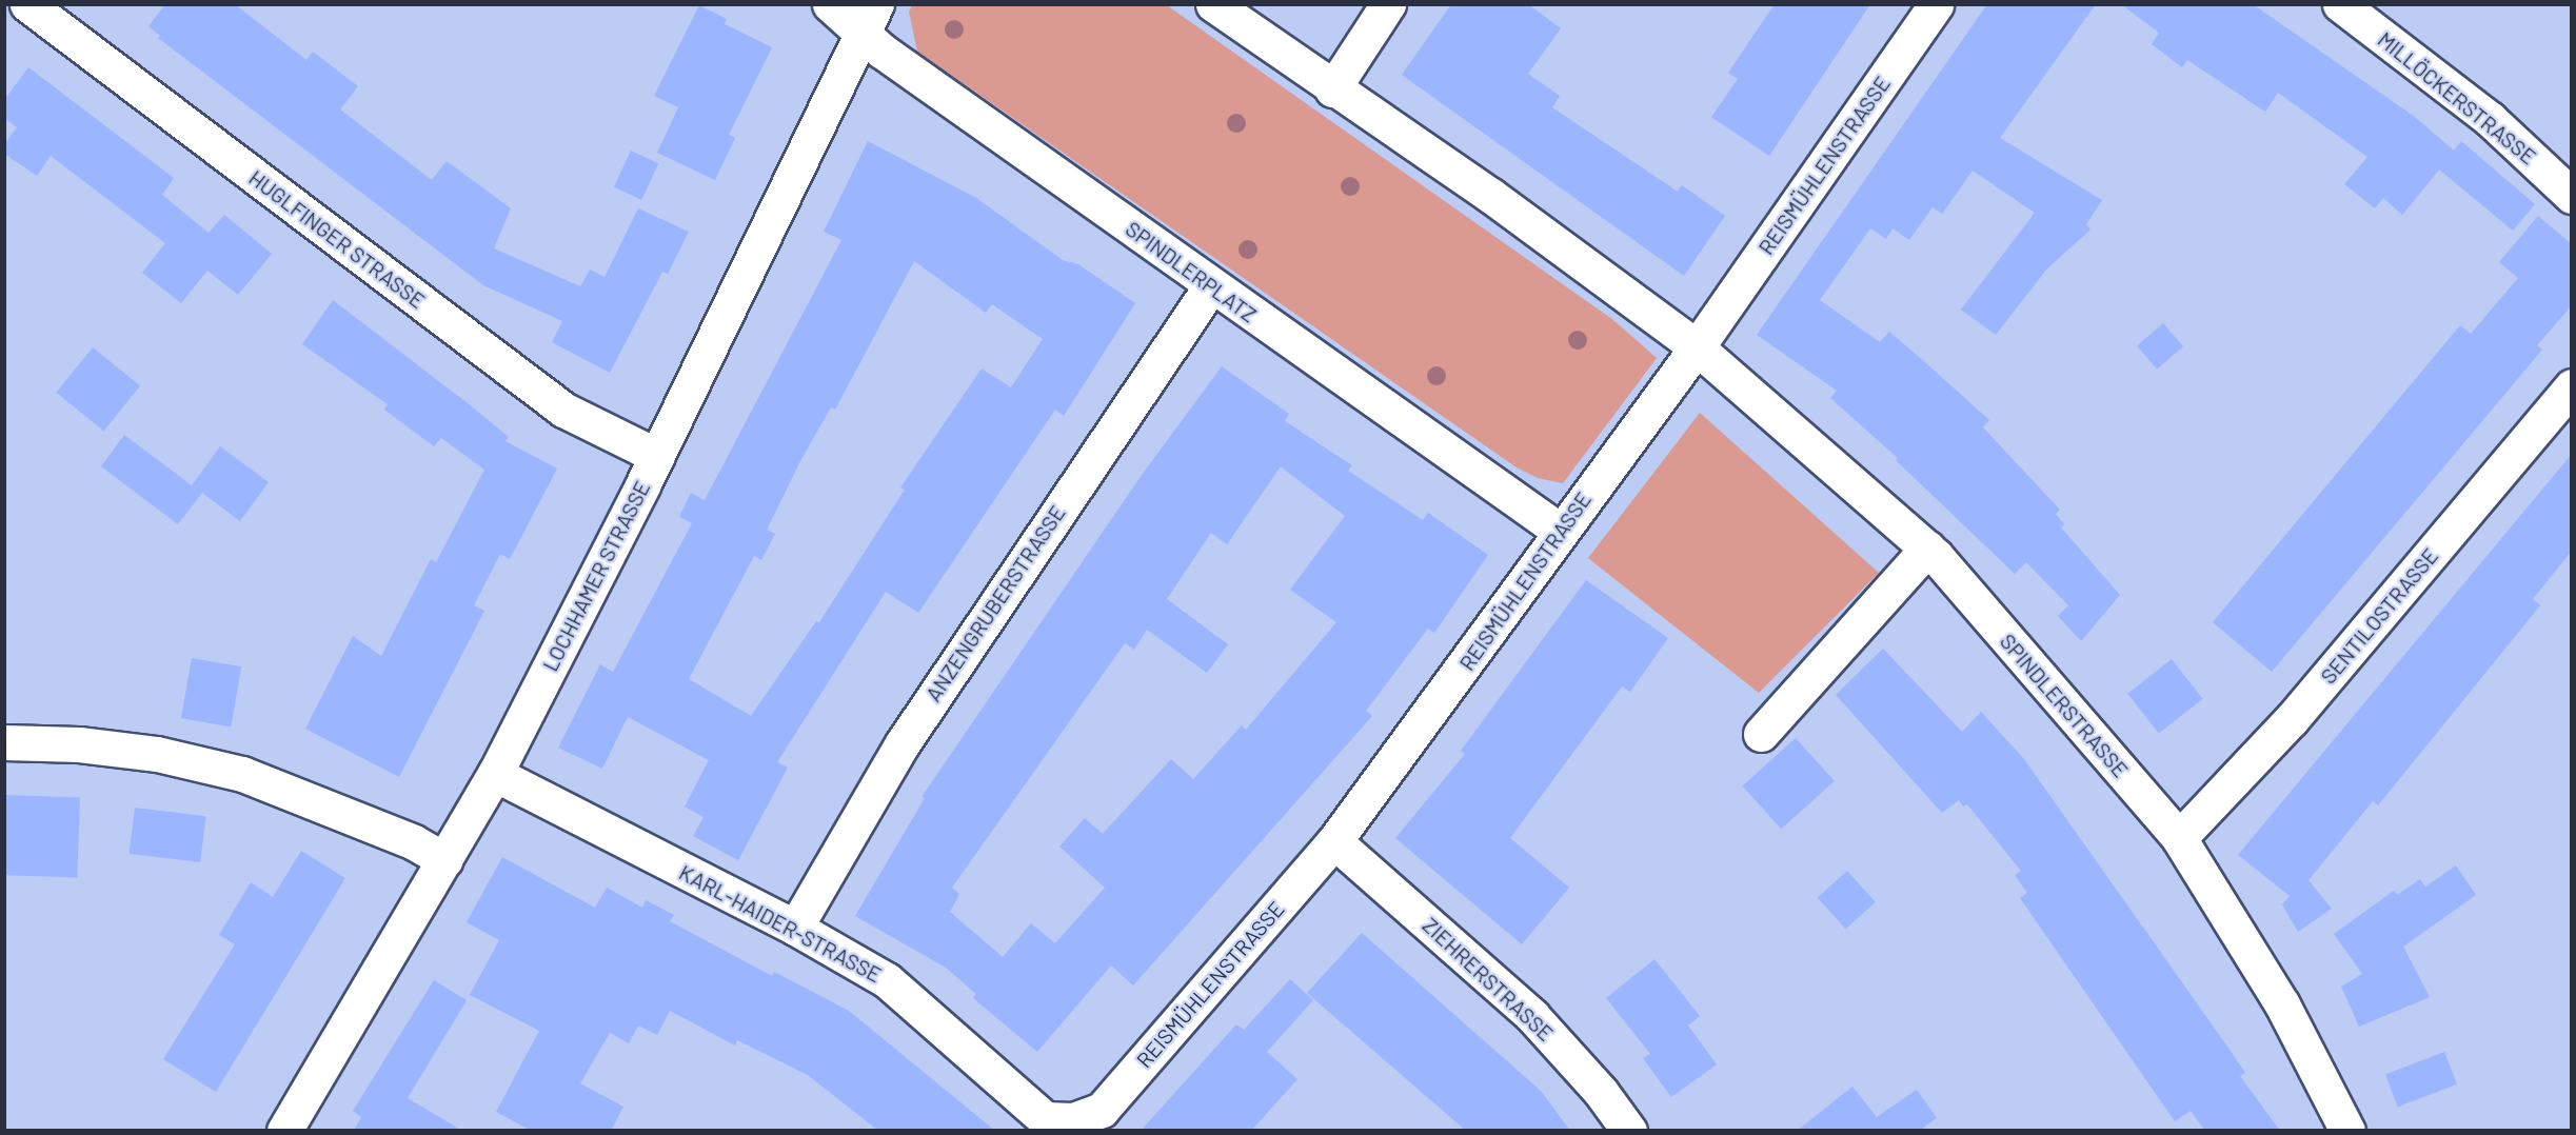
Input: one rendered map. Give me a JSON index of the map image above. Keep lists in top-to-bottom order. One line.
{"streets":{"street":["MILLÖCKERSTRASSE","REISMÜHLENSTRASSE","HUGLFINGER STRASSE","SPINDLERPLATZ","LOCHHAMER STRASSE","ANZENGRUBERSTRASSE","SENTILOSTRASSE","SPINDLERSTRASSE","KARL-HAIDER-STRASSE","ZIEHRERSTRASSE"]},"crossings":[["REISMÜHLENSTRASSE","SPINDLERPLATZ"],["REISMÜHLENSTRASSE","SPINDLERSTRASSE"],["REISMÜHLENSTRASSE","KARL-HAIDER-STRASSE"],["REISMÜHLENSTRASSE","ZIEHRERSTRASSE"],["HUGLFINGER STRASSE","LOCHHAMER STRASSE"],["SPINDLERPLATZ","LOCHHAMER STRASSE"],["SPINDLERPLATZ","ANZENGRUBERSTRASSE"],["LOCHHAMER STRASSE","KARL-HAIDER-STRASSE"],["ANZENGRUBERSTRASSE","KARL-HAIDER-STRASSE"],["SENTILOSTRASSE","SPINDLERSTRASSE"]]}
